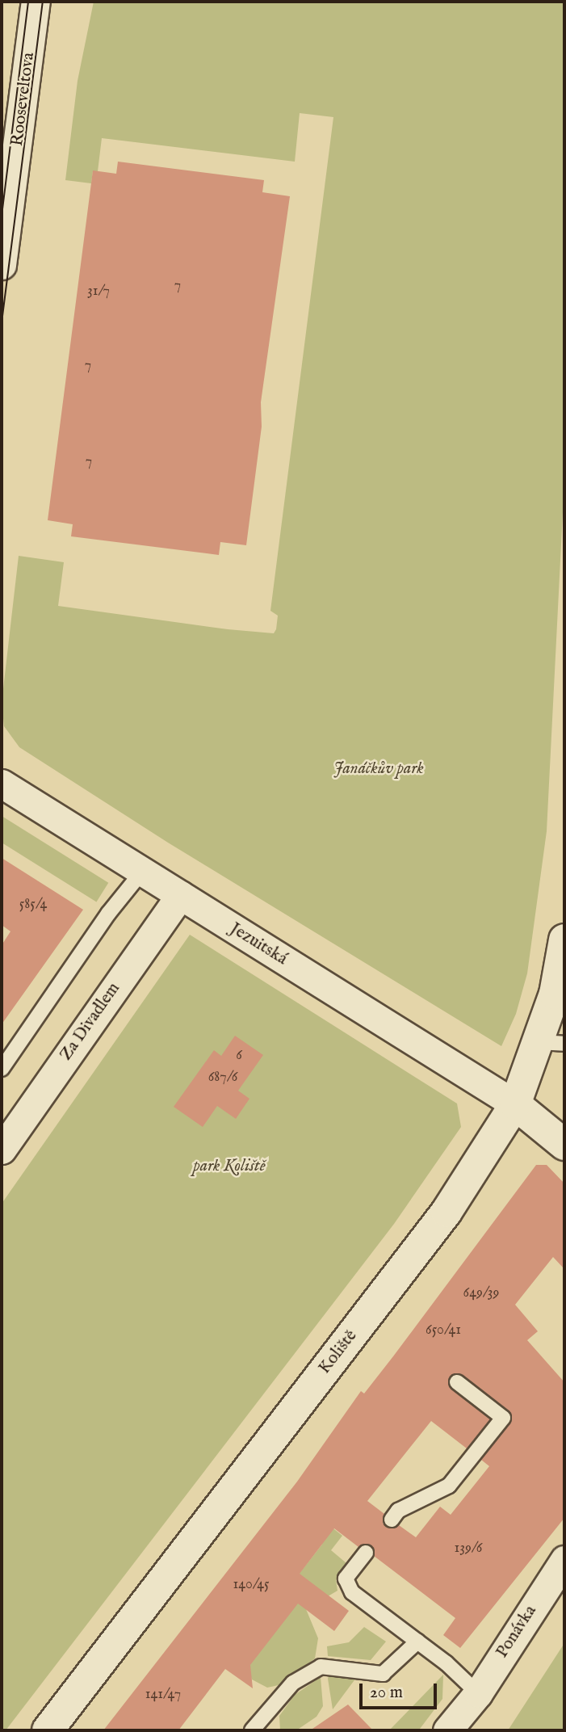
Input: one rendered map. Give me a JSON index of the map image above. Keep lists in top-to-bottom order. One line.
{"streets":{"main road":["Koliště"],"street":["Rooseveltova","Jezuitská","Za Divadlem","Ponávka"]},"crossings":[["Jezuitská","Za Divadlem"],["Jezuitská","Koliště"]],"parks":["Janáčkův park","park Koliště"],"house_numbers":["7","31/7","7","7","585/4","6","687/6","649/39","650/41","139/6","140/45","141/47"],"scale_bar":"20 m"}
